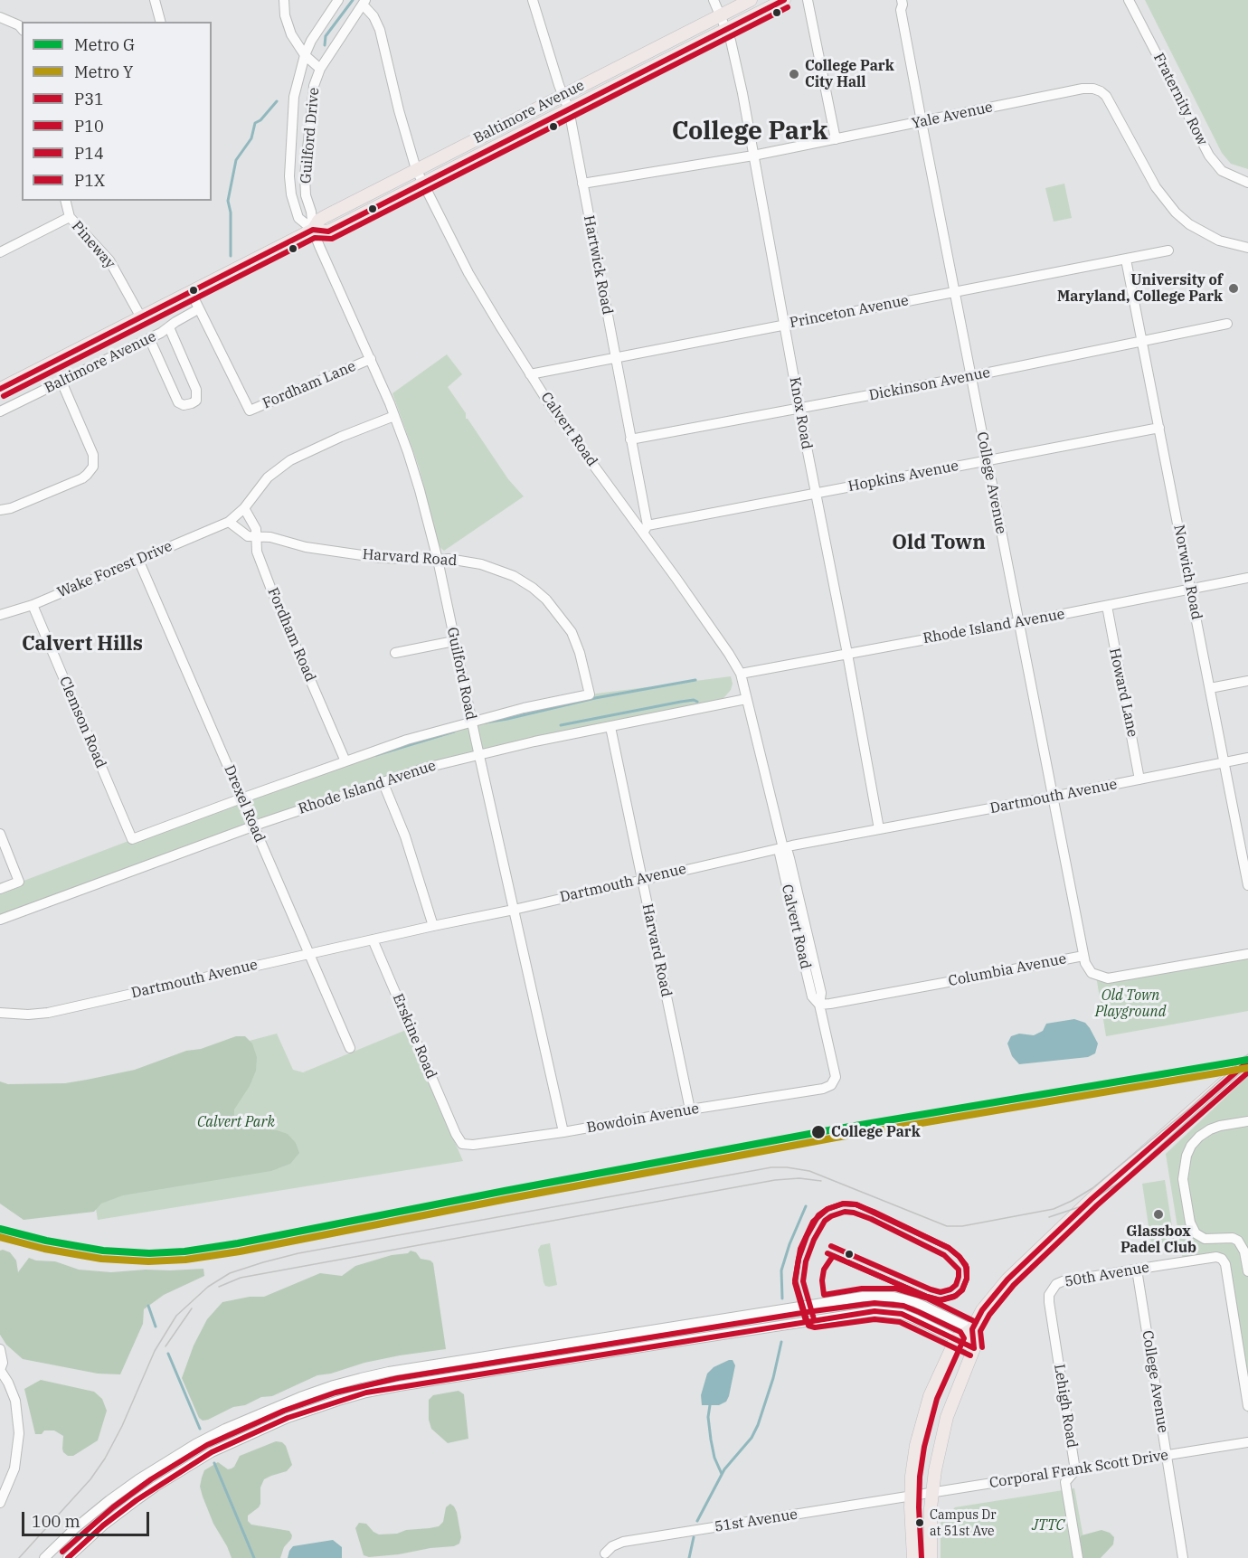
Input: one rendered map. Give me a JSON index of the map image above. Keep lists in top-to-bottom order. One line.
{"streets":{"main road":["Baltimore Avenue"],"street":["Fraternity Row","Yale Avenue","Guilford Drive","Pineway","Hartwick Road","Princeton Avenue","Dickinson Avenue","Fordham Lane","Knox Road","Calvert Road","Hopkins Avenue","College Avenue","Harvard Road","Wake Forest Drive","Norwich Road","Rhode Island Avenue","Fordham Road","Guilford Road","Howard Lane","Clemson Road","Dartmouth Avenue","Drexel Road","Columbia Avenue","Erskine Road","Bowdoin Avenue","50th Avenue","Lehigh Road","Corporal Frank Scott Drive","51st Avenue"]},"crossings":[["Baltimore Avenue","Guilford Drive"],["Baltimore Avenue","Pineway"],["Baltimore Avenue","Hartwick Road"],["Baltimore Avenue","Fordham Lane"],["Baltimore Avenue","Knox Road"],["Baltimore Avenue","Calvert Road"],["Baltimore Avenue","Guilford Road"],["Yale Avenue","Hartwick Road"],["Yale Avenue","Knox Road"],["Yale Avenue","College Avenue"],["Guilford Drive","Calvert Road"],["Guilford Drive","Guilford Road"],["Hartwick Road","Princeton Avenue"],["Hartwick Road","Dickinson Avenue"],["Hartwick Road","Calvert Road"],["Hartwick Road","Hopkins Avenue"],["Princeton Avenue","Knox Road"],["Princeton Avenue","Calvert Road"],["Princeton Avenue","College Avenue"],["Princeton Avenue","Norwich Road"],["Dickinson Avenue","Knox Road"],["Dickinson Avenue","College Avenue"],["Dickinson Avenue","Norwich Road"],["Fordham Lane","Guilford Road"],["Knox Road","Hopkins Avenue"],["Knox Road","Rhode Island Avenue"],["Knox Road","Dartmouth Avenue"],["Calvert Road","Hopkins Avenue"],["Calvert Road","Rhode Island Avenue"],["Calvert Road","Dartmouth Avenue"],["Calvert Road","Columbia Avenue"],["Calvert Road","Bowdoin Avenue"],["Hopkins Avenue","College Avenue"],["Hopkins Avenue","Norwich Road"],["College Avenue","Rhode Island Avenue"],["College Avenue","Dartmouth Avenue"],["College Avenue","Columbia Avenue"],["College Avenue","50th Avenue"],["College Avenue","Corporal Frank Scott Drive"],["Harvard Road","Rhode Island Avenue"],["Harvard Road","Fordham Road"],["Harvard Road","Guilford Road"],["Harvard Road","Dartmouth Avenue"],["Harvard Road","Bowdoin Avenue"],["Wake Forest Drive","Clemson Road"],["Wake Forest Drive","Drexel Road"],["Norwich Road","Rhode Island Avenue"],["Norwich Road","Dartmouth Avenue"],["Rhode Island Avenue","Fordham Road"],["Rhode Island Avenue","Guilford Road"],["Rhode Island Avenue","Howard Lane"],["Rhode Island Avenue","Clemson Road"],["Rhode Island Avenue","Drexel Road"],["Guilford Road","Dartmouth Avenue"],["Guilford Road","Bowdoin Avenue"],["Howard Lane","Dartmouth Avenue"],["Dartmouth Avenue","Drexel Road"],["Dartmouth Avenue","Erskine Road"],["Erskine Road","Bowdoin Avenue"],["50th Avenue","Lehigh Road"],["Lehigh Road","Corporal Frank Scott Drive"],["Corporal Frank Scott Drive","51st Avenue"]],"districts":["College Park","Old Town","Calvert Hills"],"parks":["Old Town Playground","Calvert Park","JTTC"],"places":["College Park City Hall","University of Maryland, College Park","College Park","Glassbox Padel Club","Campus Dr at 51st Ave"],"lines":["transit line P1X","transit line P10","metro line G","transit line P31","metro line Y","transit line P14"],"legend":["Metro G","Metro Y","P31","P10","P14","P1X"],"scale_bar":"100 m"}
